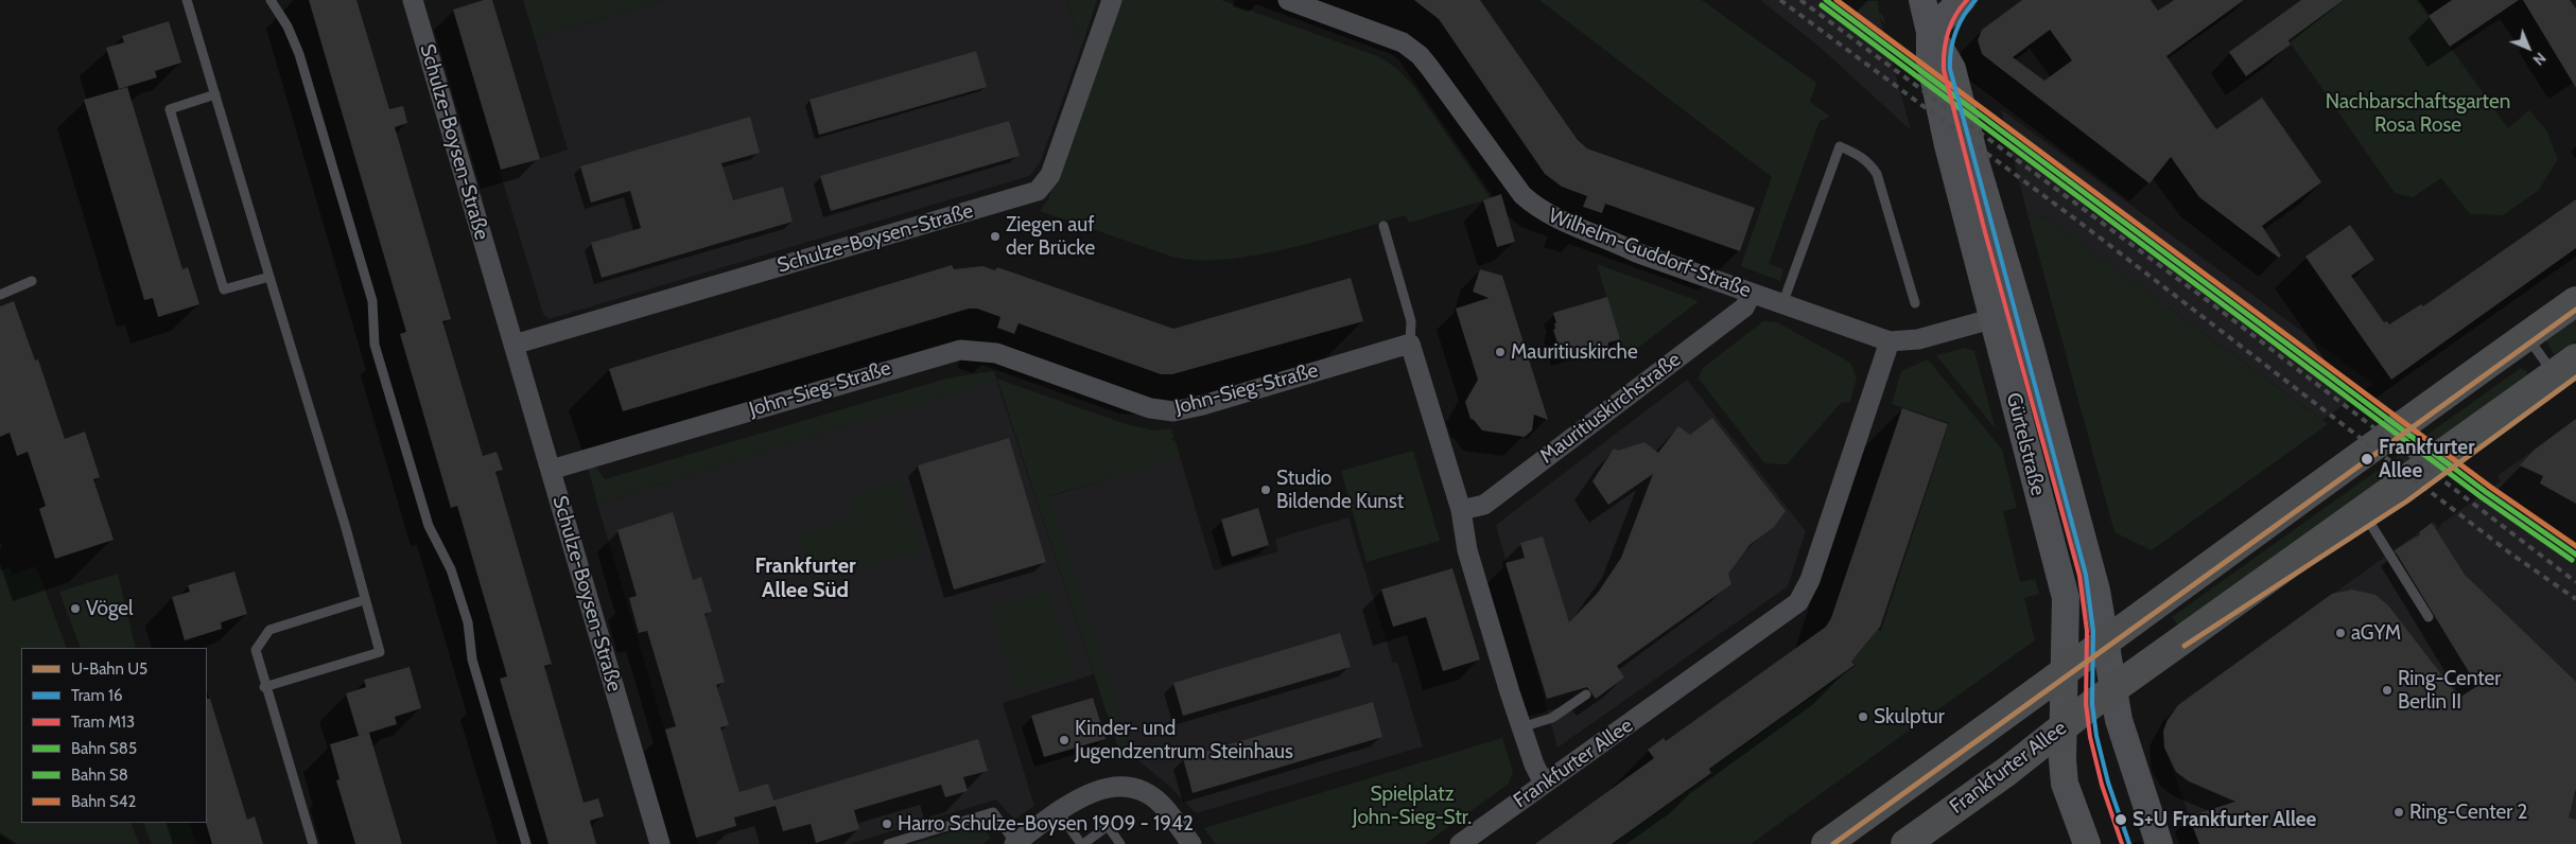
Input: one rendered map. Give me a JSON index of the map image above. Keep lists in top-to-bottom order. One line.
{"streets":{"main road":["Gürtelstraße","Frankfurter Allee"],"street":["Schulze-Boysen-Straße","Wilhelm-Guddorf-Straße","John-Sieg-Straße","Mauritiuskirchstraße"]},"crossings":[["Schulze-Boysen-Straße","John-Sieg-Straße"],["Wilhelm-Guddorf-Straße","Mauritiuskirchstraße"],["Wilhelm-Guddorf-Straße","Gürtelstraße"],["Wilhelm-Guddorf-Straße","Frankfurter Allee"],["Gürtelstraße","Frankfurter Allee"]],"districts":["Frankfurter Allee Süd"],"parks":["Nachbarschaftsgarten Rosa Rose","Spielplatz John-Sieg-Str."],"places":["Ziegen auf der Brücke","Mauritiuskirche","Frankfurter Allee","Studio Bildende Kunst","Vögel","aGYM","Ring-Center Berlin II","Skulptur","Kinder- und Jugendzentrum Steinhaus","Ring-Center 2","S+U Frankfurter Allee","Harro Schulze-Boysen 1909 - 1942"],"lines":["tram line 16","tram line M13","rail line S85","rail line S42","rail line S8","metro line U5"],"legend":["U-Bahn U5","Tram 16","Tram M13","Bahn S85","Bahn S8","Bahn S42"],"north":"bottom right"}
